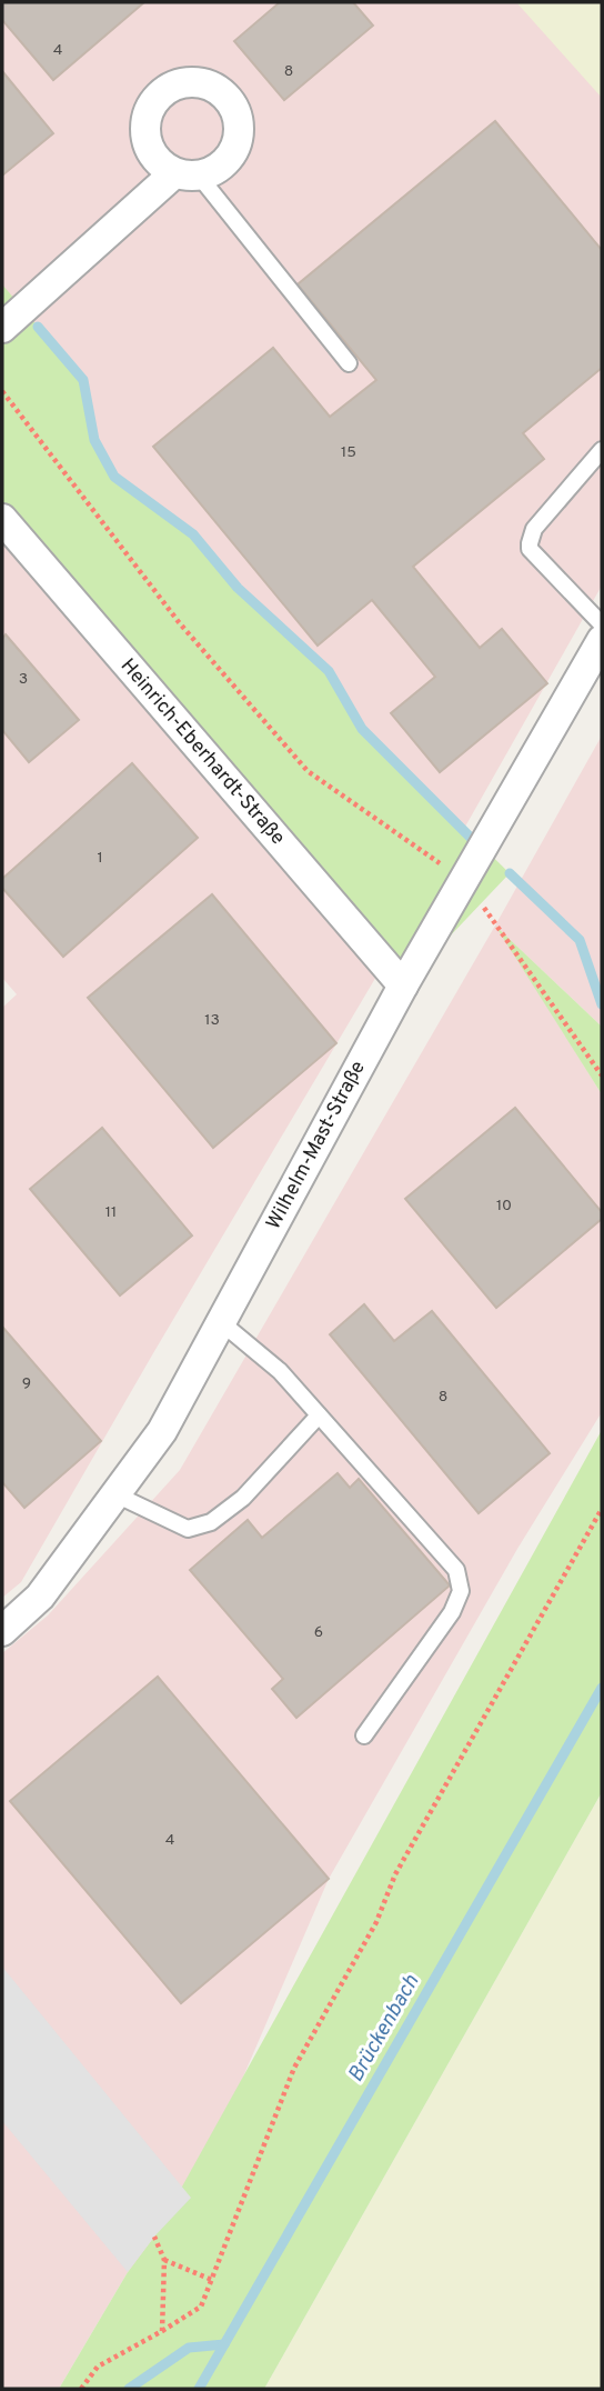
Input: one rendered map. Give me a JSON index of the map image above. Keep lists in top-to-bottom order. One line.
{"streets":{"street":["Heinrich-Eberhardt-Straße","Wilhelm-Mast-Straße"]},"crossings":[["Heinrich-Eberhardt-Straße","Wilhelm-Mast-Straße"]],"water":["Brückenbach"],"house_numbers":["4","8","15","3","1","13","10","11","9","8","6","4"]}
